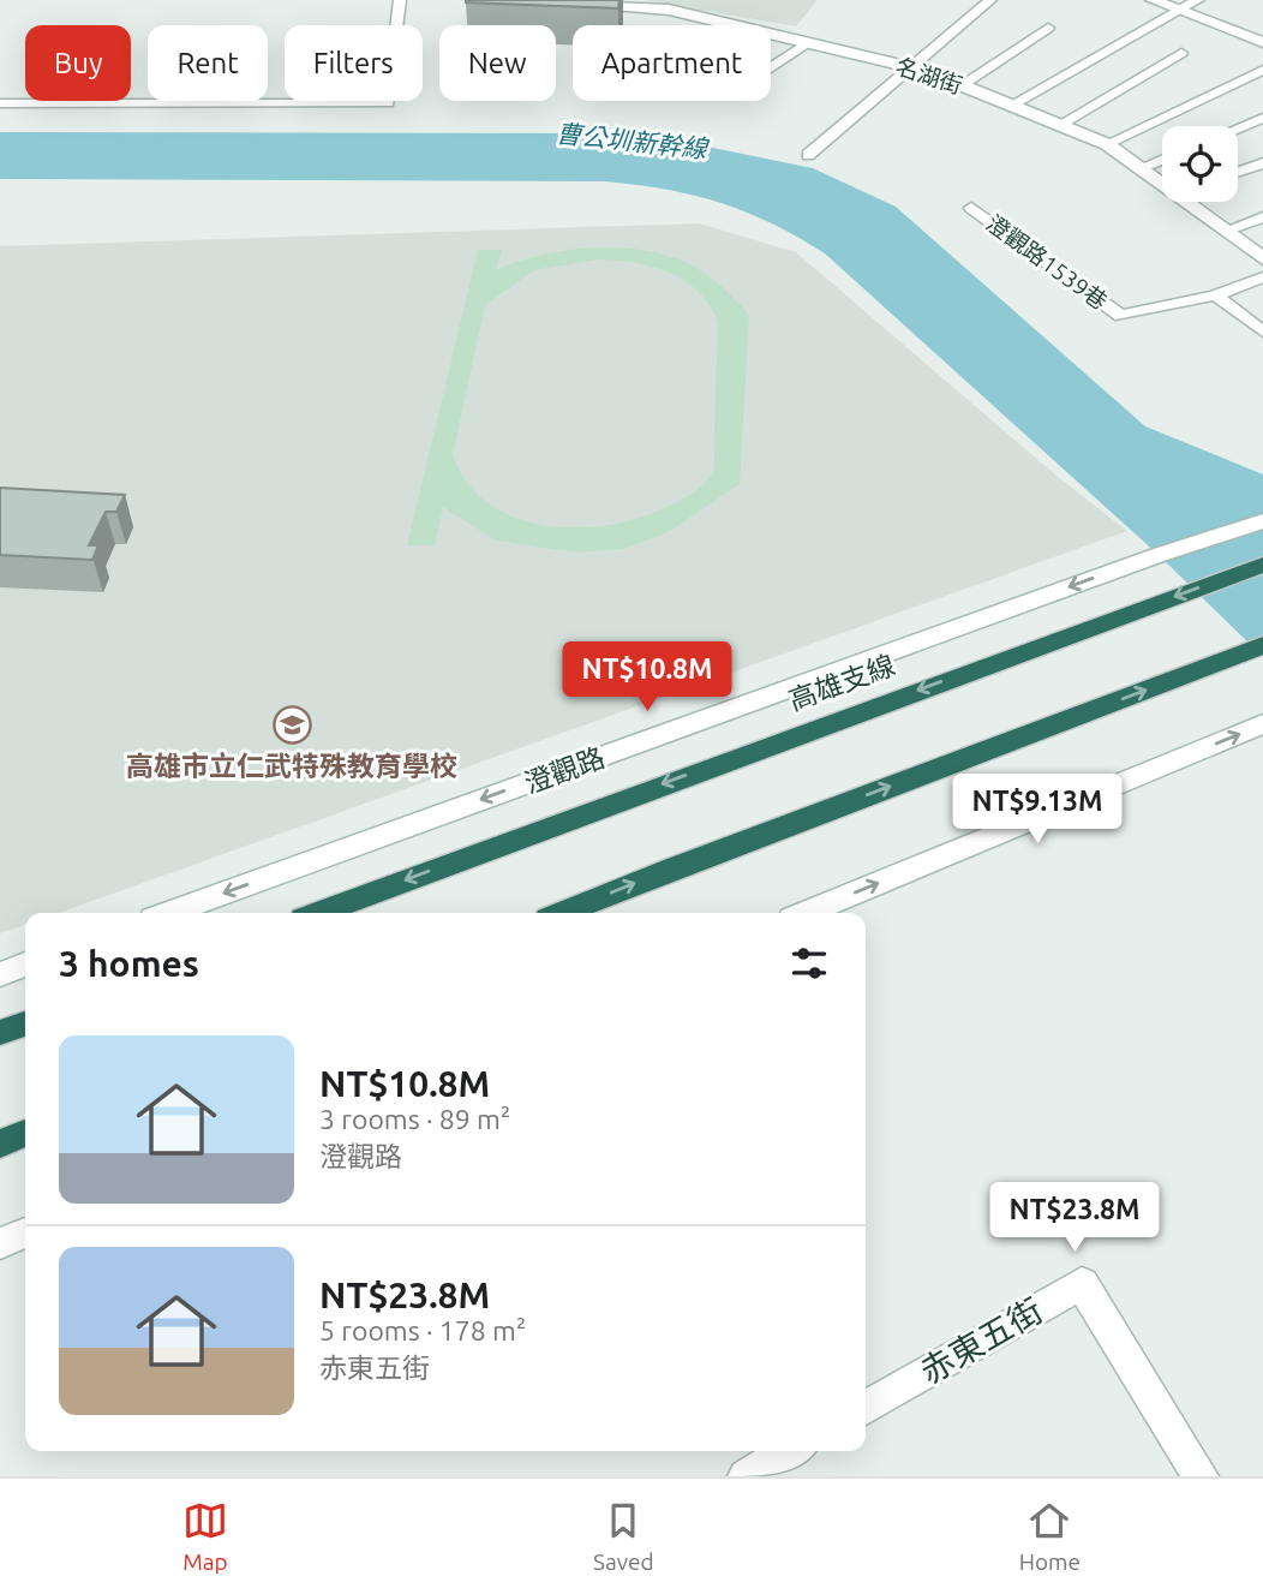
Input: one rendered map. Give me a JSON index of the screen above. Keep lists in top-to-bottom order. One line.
{"streets":{"highway":["高雄支線"],"street":["名湖街","澄觀路","赤東五街"],"lane":["澄觀路1539巷"]},"water":["曹公圳新幹線"],"places":{"school or university":["高雄市立仁武特殊教育學校"]},"page":{"chip":["Buy","Rent","Filters","New","Apartment"],"price":["NT$10.8M","NT$9.13M","NT$23.8M"],"heading":"3 homes","list":[{"name":"NT$10.8M","note":"3 rooms · 89 m² · 澄觀路"},{"name":"NT$23.8M","note":"5 rooms · 178 m² · 赤東五街"}],"tabs":["Map","Saved","Home"]}}
